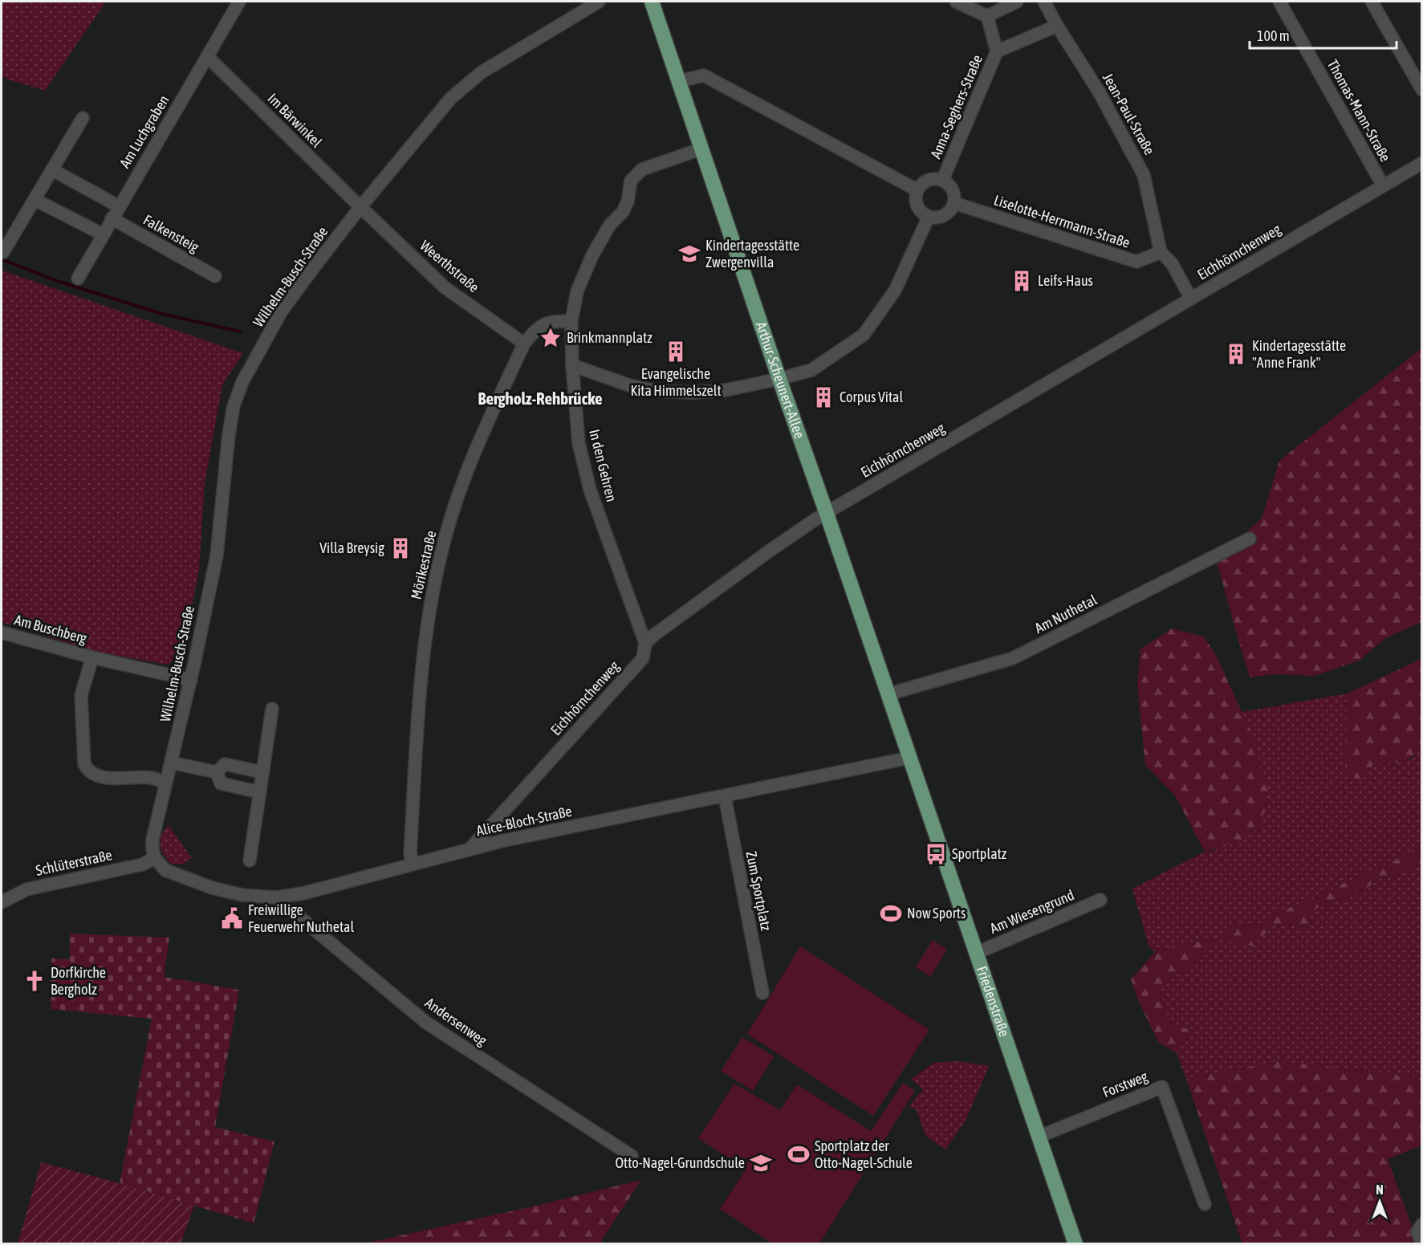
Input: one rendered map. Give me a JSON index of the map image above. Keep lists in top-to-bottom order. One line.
{"streets":{"main road":["Arthur-Scheunert-Allee","Friedenstraße"],"street":["Anna-Seghers-Straße","Thomas-Mann-Straße","Jean-Paul-Straße","Im Bärwinkel","Am Luchgraben","Liselotte-Herrmann-Straße","Falkensteig","Eichhörnchenweg","Weerthstraße","Wilhelm-Busch-Straße","In den Gehren","Mörikestraße","Am Nuthetal","Am Buschberg","Alice-Bloch-Straße","Schlüterstraße","Zum Sportplatz","Am Wiesengrund","Andersenweg","Forstweg"]},"crossings":[["Anna-Seghers-Straße","Jean-Paul-Straße"],["Anna-Seghers-Straße","Liselotte-Herrmann-Straße"],["Thomas-Mann-Straße","Eichhörnchenweg"],["Jean-Paul-Straße","Liselotte-Herrmann-Straße"],["Im Bärwinkel","Am Luchgraben"],["Im Bärwinkel","Weerthstraße"],["Im Bärwinkel","Wilhelm-Busch-Straße"],["Am Luchgraben","Falkensteig"],["Eichhörnchenweg","Arthur-Scheunert-Allee"],["Eichhörnchenweg","In den Gehren"],["Eichhörnchenweg","Alice-Bloch-Straße"],["Weerthstraße","Wilhelm-Busch-Straße"],["Weerthstraße","Mörikestraße"],["Wilhelm-Busch-Straße","Am Buschberg"],["Wilhelm-Busch-Straße","Alice-Bloch-Straße"],["Wilhelm-Busch-Straße","Schlüterstraße"],["Arthur-Scheunert-Allee","In den Gehren"],["Arthur-Scheunert-Allee","Am Nuthetal"],["Arthur-Scheunert-Allee","Alice-Bloch-Straße"],["Arthur-Scheunert-Allee","Friedenstraße"],["In den Gehren","Mörikestraße"],["Mörikestraße","Alice-Bloch-Straße"],["Alice-Bloch-Straße","Schlüterstraße"],["Alice-Bloch-Straße","Zum Sportplatz"],["Alice-Bloch-Straße","Friedenstraße"],["Alice-Bloch-Straße","Andersenweg"],["Am Wiesengrund","Friedenstraße"],["Friedenstraße","Forstweg"]],"districts":["Bergholz-Rehbrücke"],"places":{"school or university":["Kindertagesstätte Zwergenvilla","Otto-Nagel-Grundschule"],"building":["Leifs-Haus","Evangelische Kita Himmelszelt","Kindertagesstätte \"Anne Frank\"","Corpus Vital","Villa Breysig"],"place":["Brinkmannplatz"],"bus stop":["Sportplatz"],"sports":["Now Sports","Sportplatz der Otto-Nagel-Schule"],"public building":["Freiwillige Feuerwehr Nuthetal"],"church":["Dorfkirche Bergholz"]},"scale_bar":"100 m","north":"top"}
